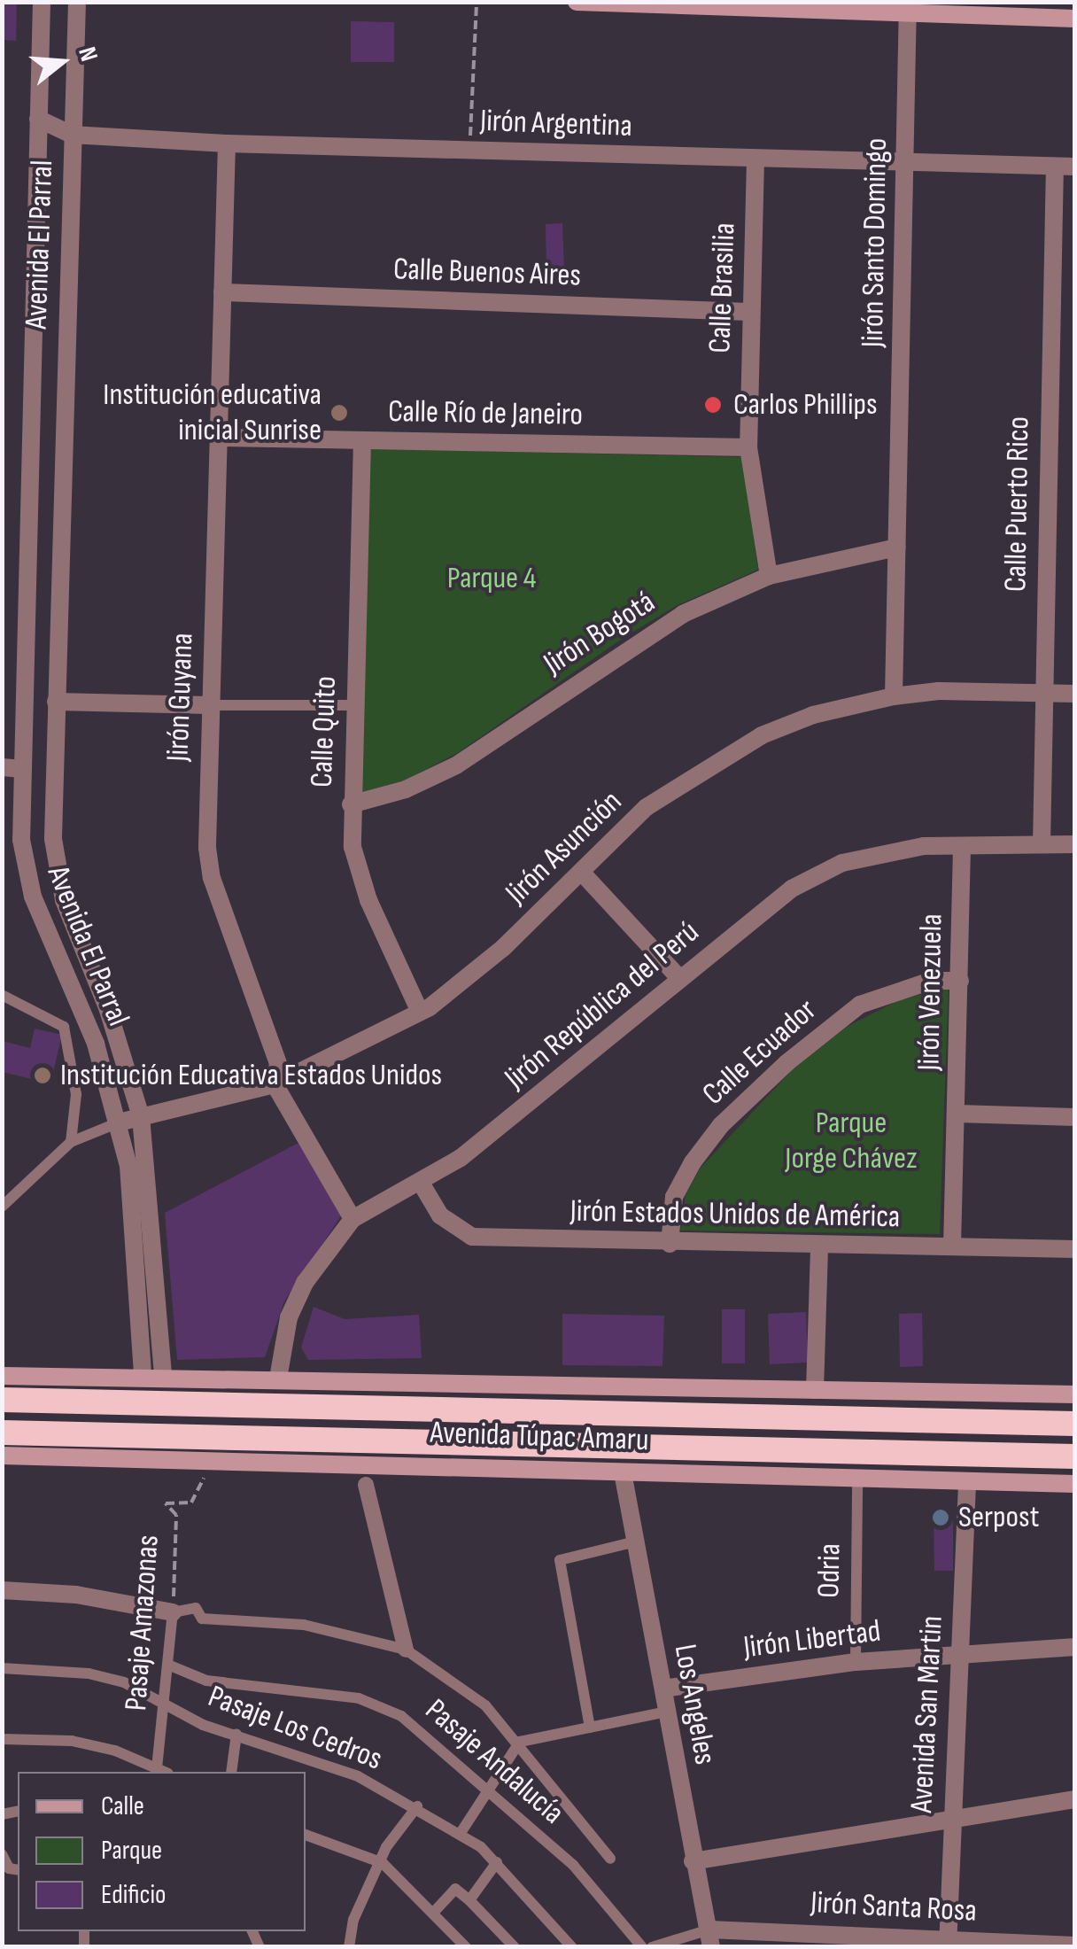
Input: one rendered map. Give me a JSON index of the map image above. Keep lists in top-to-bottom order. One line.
{"streets":{"highway":["Avenida Túpac Amaru"],"street":["Jirón Argentina","Jirón Santo Domingo","Avenida El Parral","Calle Buenos Aires","Calle Brasilia","Calle Río de Janeiro","Calle Puerto Rico","Jirón Bogotá","Jirón Guyana","Calle Quito","Jirón Asunción","Jirón Venezuela","Jirón República del Perú","Calle Ecuador","Jirón Estados Unidos de América","Jirón Libertad","Los Angeles","Avenida San Martin","Jirón Santa Rosa"],"lane":["Odria","Pasaje Amazonas","Pasaje Los Cedros","Pasaje Andalucía"]},"crossings":[["Jirón Argentina","Jirón Santo Domingo"],["Jirón Argentina","Avenida El Parral"],["Jirón Argentina","Calle Brasilia"],["Jirón Argentina","Calle Puerto Rico"],["Jirón Argentina","Jirón Guyana"],["Jirón Santo Domingo","Jirón Bogotá"],["Jirón Santo Domingo","Jirón Asunción"],["Avenida El Parral","Jirón Asunción"],["Avenida El Parral","Avenida Túpac Amaru"],["Calle Buenos Aires","Calle Brasilia"],["Calle Buenos Aires","Jirón Guyana"],["Calle Brasilia","Calle Río de Janeiro"],["Calle Brasilia","Jirón Bogotá"],["Calle Río de Janeiro","Jirón Guyana"],["Calle Río de Janeiro","Calle Quito"],["Calle Puerto Rico","Jirón Asunción"],["Calle Puerto Rico","Jirón República del Perú"],["Jirón Bogotá","Calle Quito"],["Jirón Guyana","Jirón Asunción"],["Jirón Guyana","Jirón República del Perú"],["Calle Quito","Jirón Asunción"],["Jirón Venezuela","Jirón República del Perú"],["Jirón Venezuela","Calle Ecuador"],["Jirón Venezuela","Jirón Estados Unidos de América"],["Jirón República del Perú","Jirón Estados Unidos de América"],["Jirón República del Perú","Avenida Túpac Amaru"],["Calle Ecuador","Jirón Estados Unidos de América"],["Avenida Túpac Amaru","Odria"],["Avenida Túpac Amaru","Pasaje Amazonas"],["Avenida Túpac Amaru","Los Angeles"],["Avenida Túpac Amaru","Avenida San Martin"],["Odria","Jirón Libertad"],["Pasaje Amazonas","Pasaje Los Cedros"],["Pasaje Amazonas","Pasaje Andalucía"],["Jirón Libertad","Los Angeles"],["Jirón Libertad","Avenida San Martin"],["Los Angeles","Jirón Santa Rosa"],["Avenida San Martin","Jirón Santa Rosa"]],"parks":["Parque 4","Parque Jorge Chávez"],"places":["Carlos Phillips","Institución educativa inicial Sunrise","Institución Educativa Estados Unidos","Serpost"],"legend":["Calle","Parque","Edificio"],"north":"right"}
